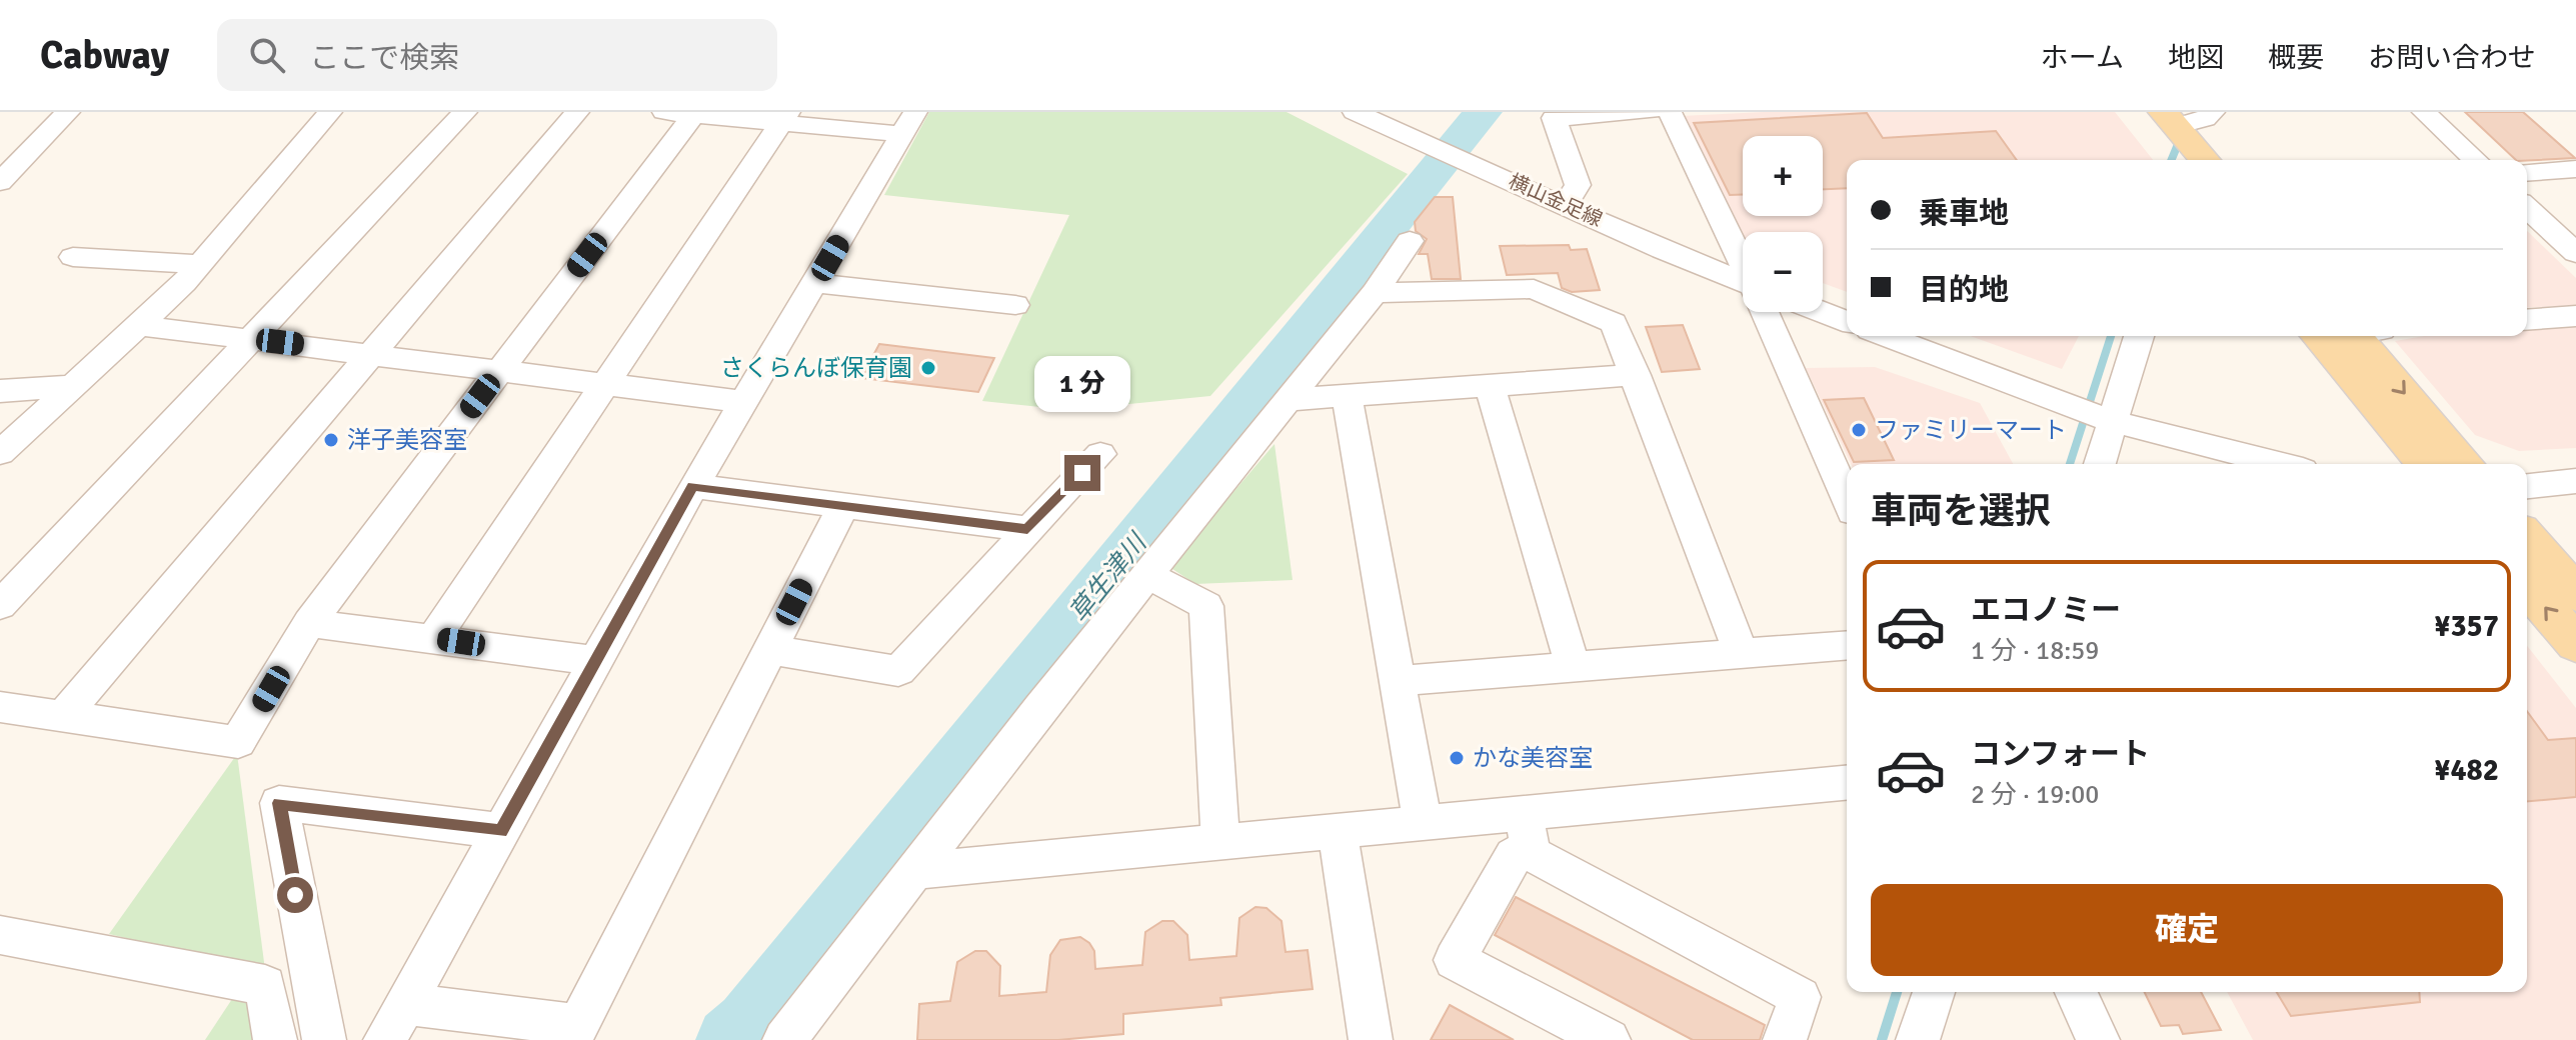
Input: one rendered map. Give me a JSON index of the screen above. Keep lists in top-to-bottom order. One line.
{"streets":{"street":["横山金足線"]},"water":["草生津川"],"places":["さくらんぼ保育園","ファミリーマート","洋子美容室","かな美容室"],"page":{"header":"Cabway","search":"ここで検索","nav":["ホーム","地図","概要","お問い合わせ"],"map_buttons":["+","−"],"banner":["乗車地","目的地"],"bubble":"1 分","heading":"車両を選択","list":[{"name":"エコノミー","note":"1 分 · 18:59","value":"¥357"},{"name":"コンフォート","note":"2 分 · 19:00","value":"¥482"}],"buttons":"確定"}}
